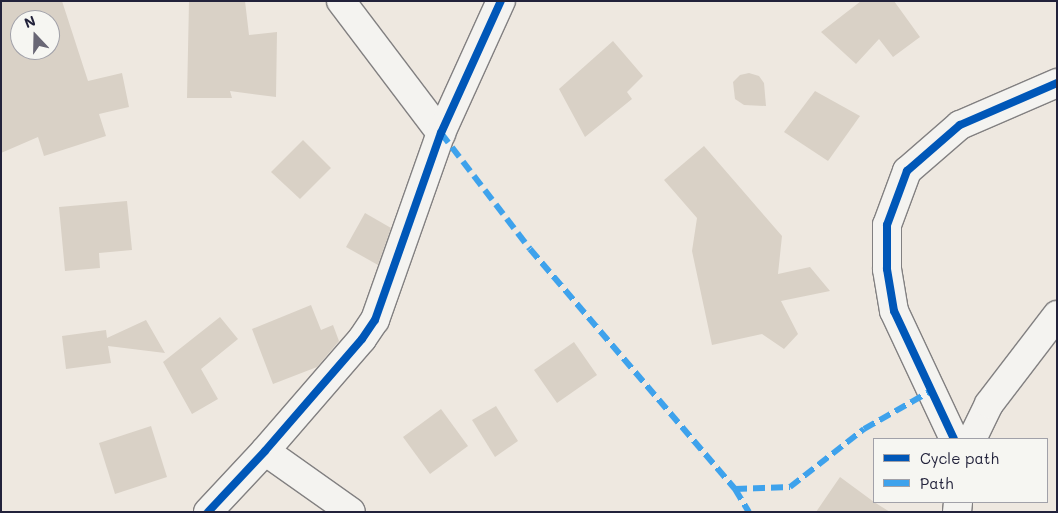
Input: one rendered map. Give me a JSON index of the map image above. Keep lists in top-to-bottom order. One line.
{"legend":["Cycle path","Path"],"north":"top"}
